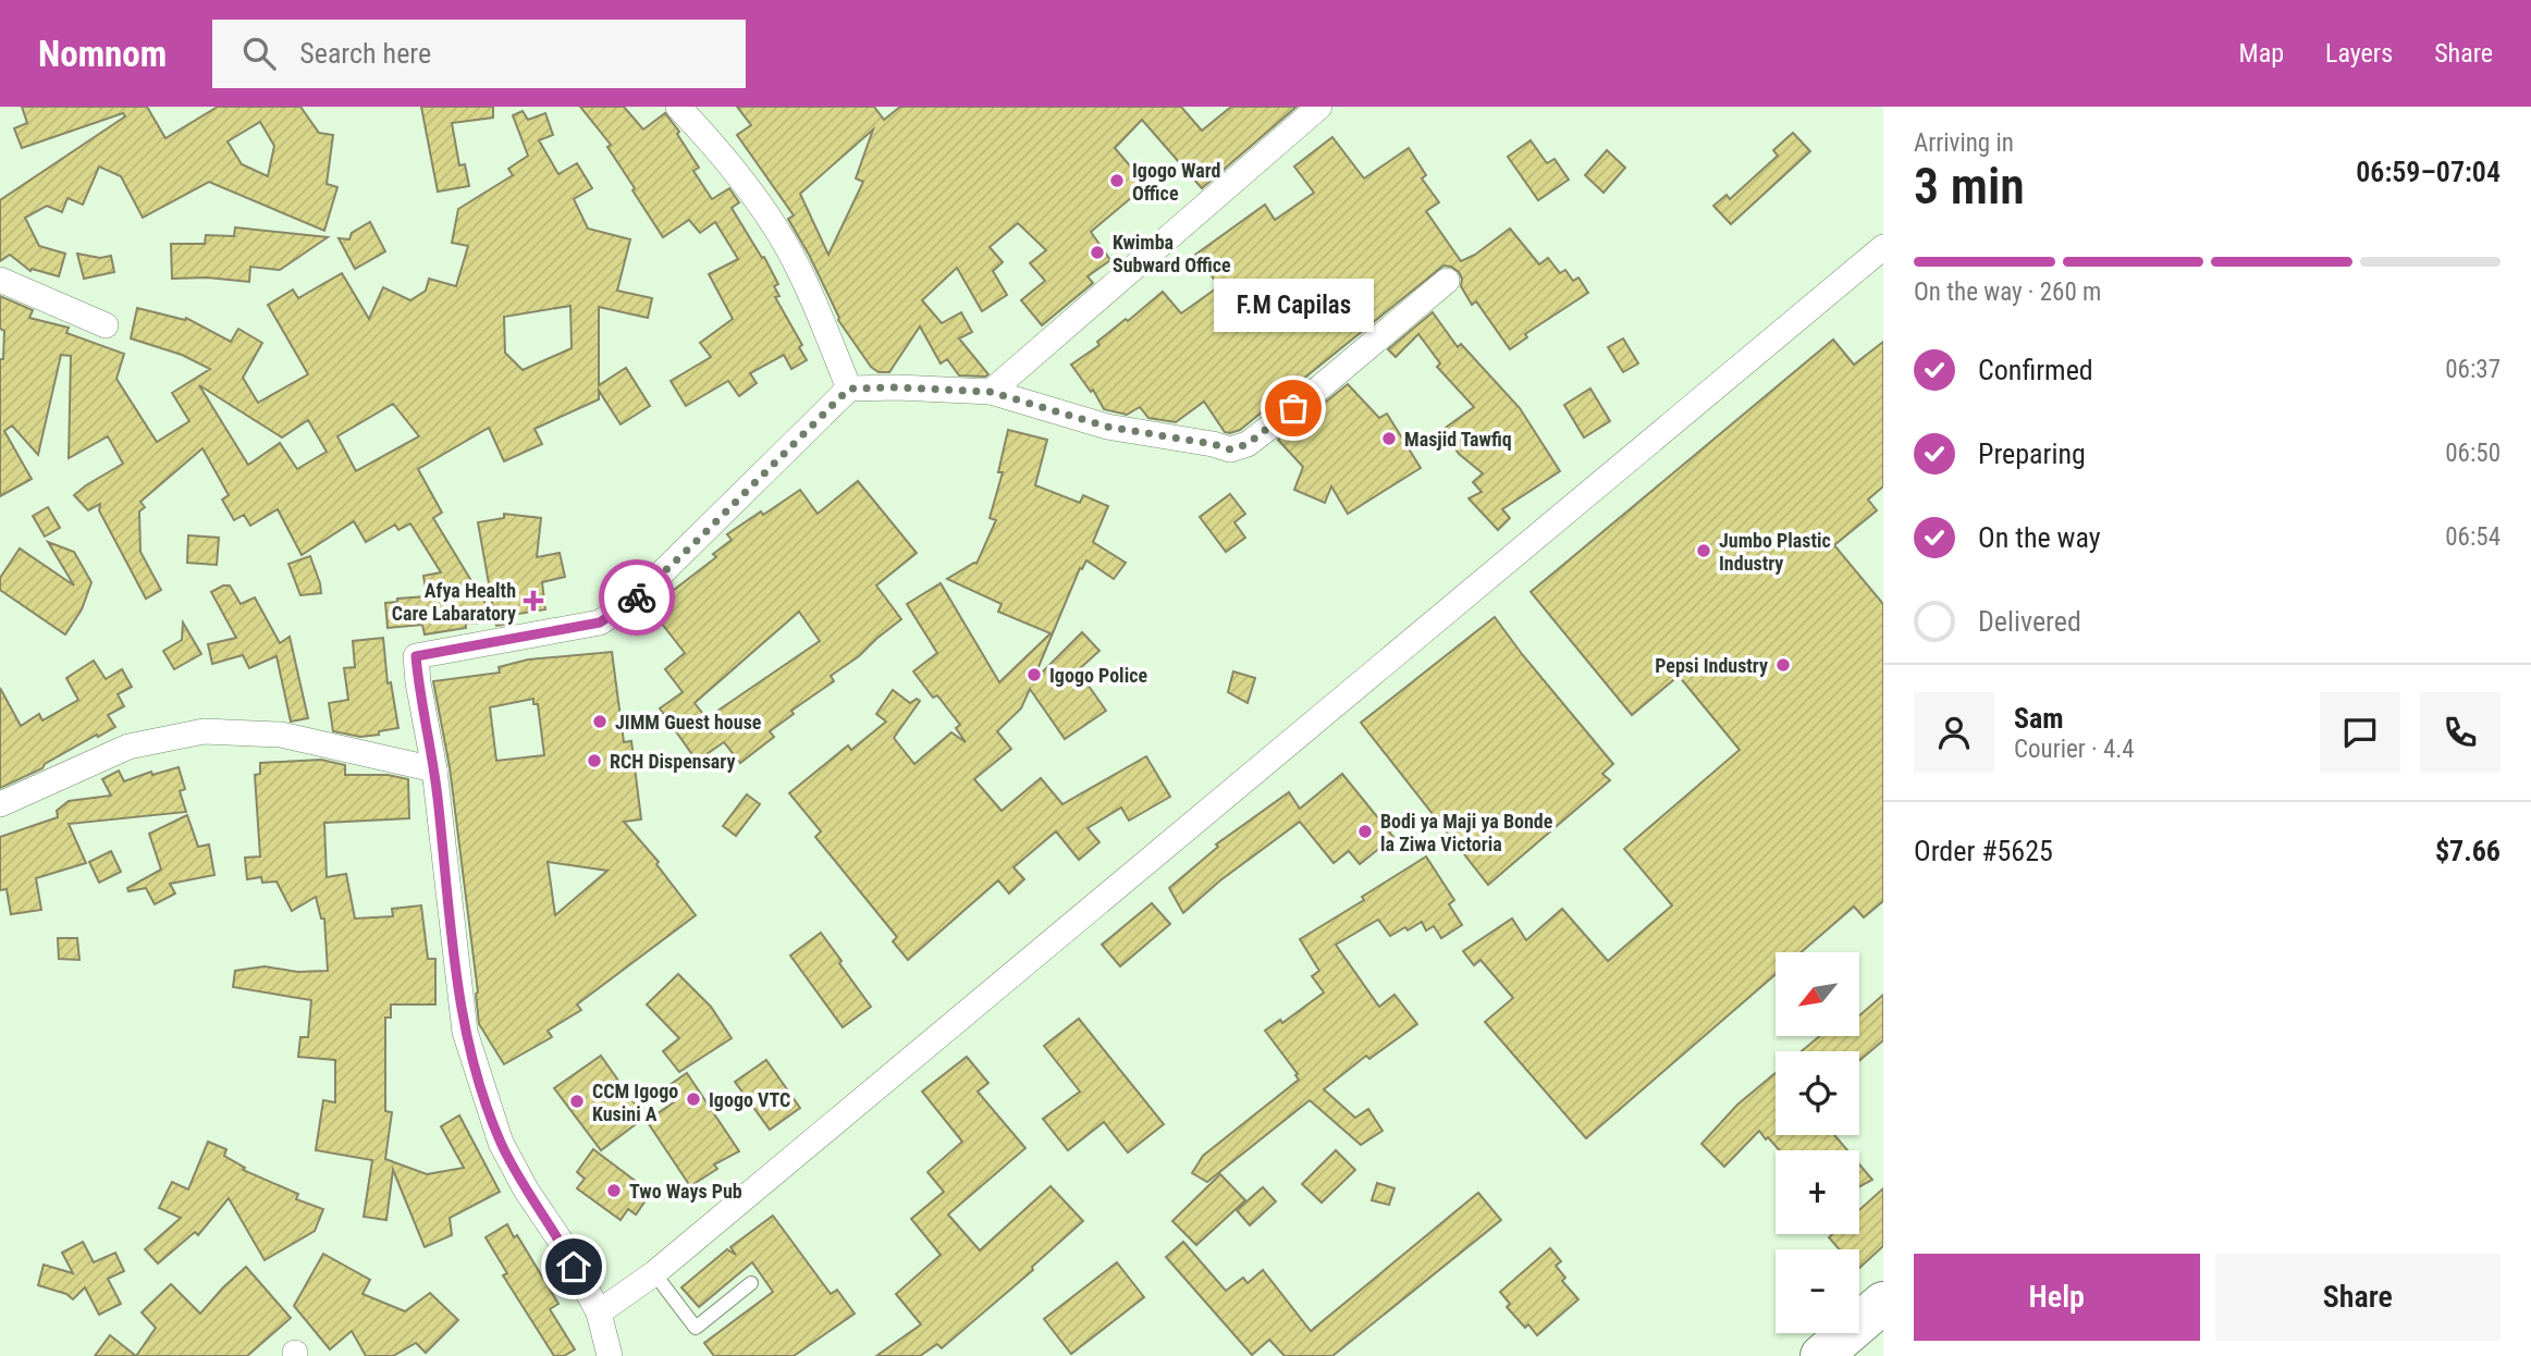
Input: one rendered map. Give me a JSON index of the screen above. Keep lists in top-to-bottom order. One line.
{"places":{"other":["Igogo Ward Office","Kwimba Subward Office","F.M Capilas","Masjid Tawfiq","Jumbo Plastic Industry","Pepsi Industry","Igogo Police","JIMM Guest house","RCH Dispensary","Bodi ya Maji ya Bonde la Ziwa Victoria","Igogo VTC","CCM Igogo Kusini A","Two Ways Pub"],"health":["Afya Health Care Labaratory"]},"north":"bottom left","page":{"header":"Nomnom","search":"Search here","nav":["Map","Layers","Share"],"heading":["3 min","Arriving in","06:59–07:04"],"panel":["Sam","Courier · 4.4","Order #5625","$7.66"],"bar":"On the way · 260 m","bubble":"F.M Capilas","list":[["Confirmed","06:37"],["Preparing","06:50"],["On the way","06:54"],"Delivered"],"map_buttons":["+","−"],"buttons":["Help","Share"]}}
